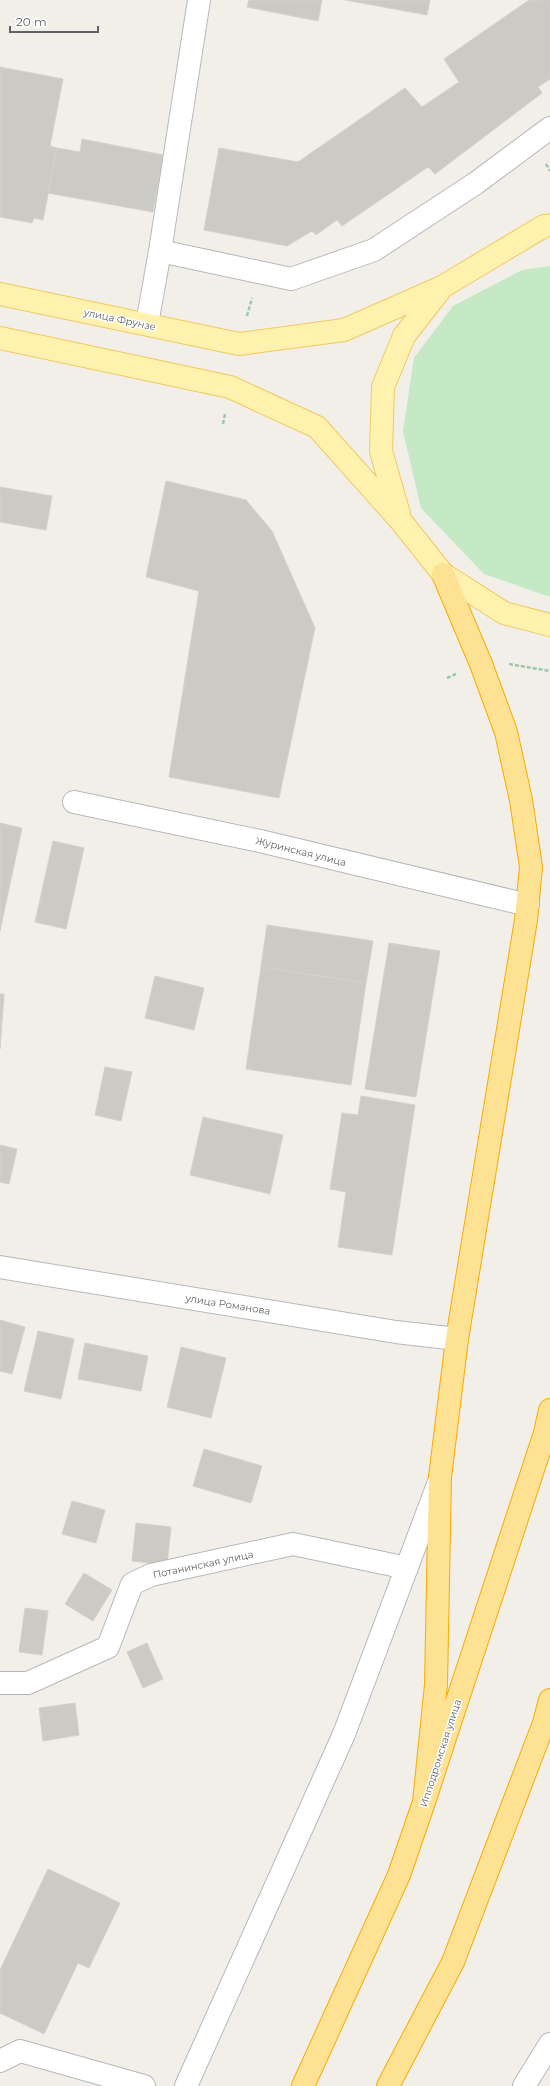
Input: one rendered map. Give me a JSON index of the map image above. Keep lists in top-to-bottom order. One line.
{"streets":{"highway":["Ипподромская улица"],"main road":["улица Фрунзе"],"street":["Журинская улица","улица Романова","Потанинская улица"]},"scale_bar":"20 m"}
